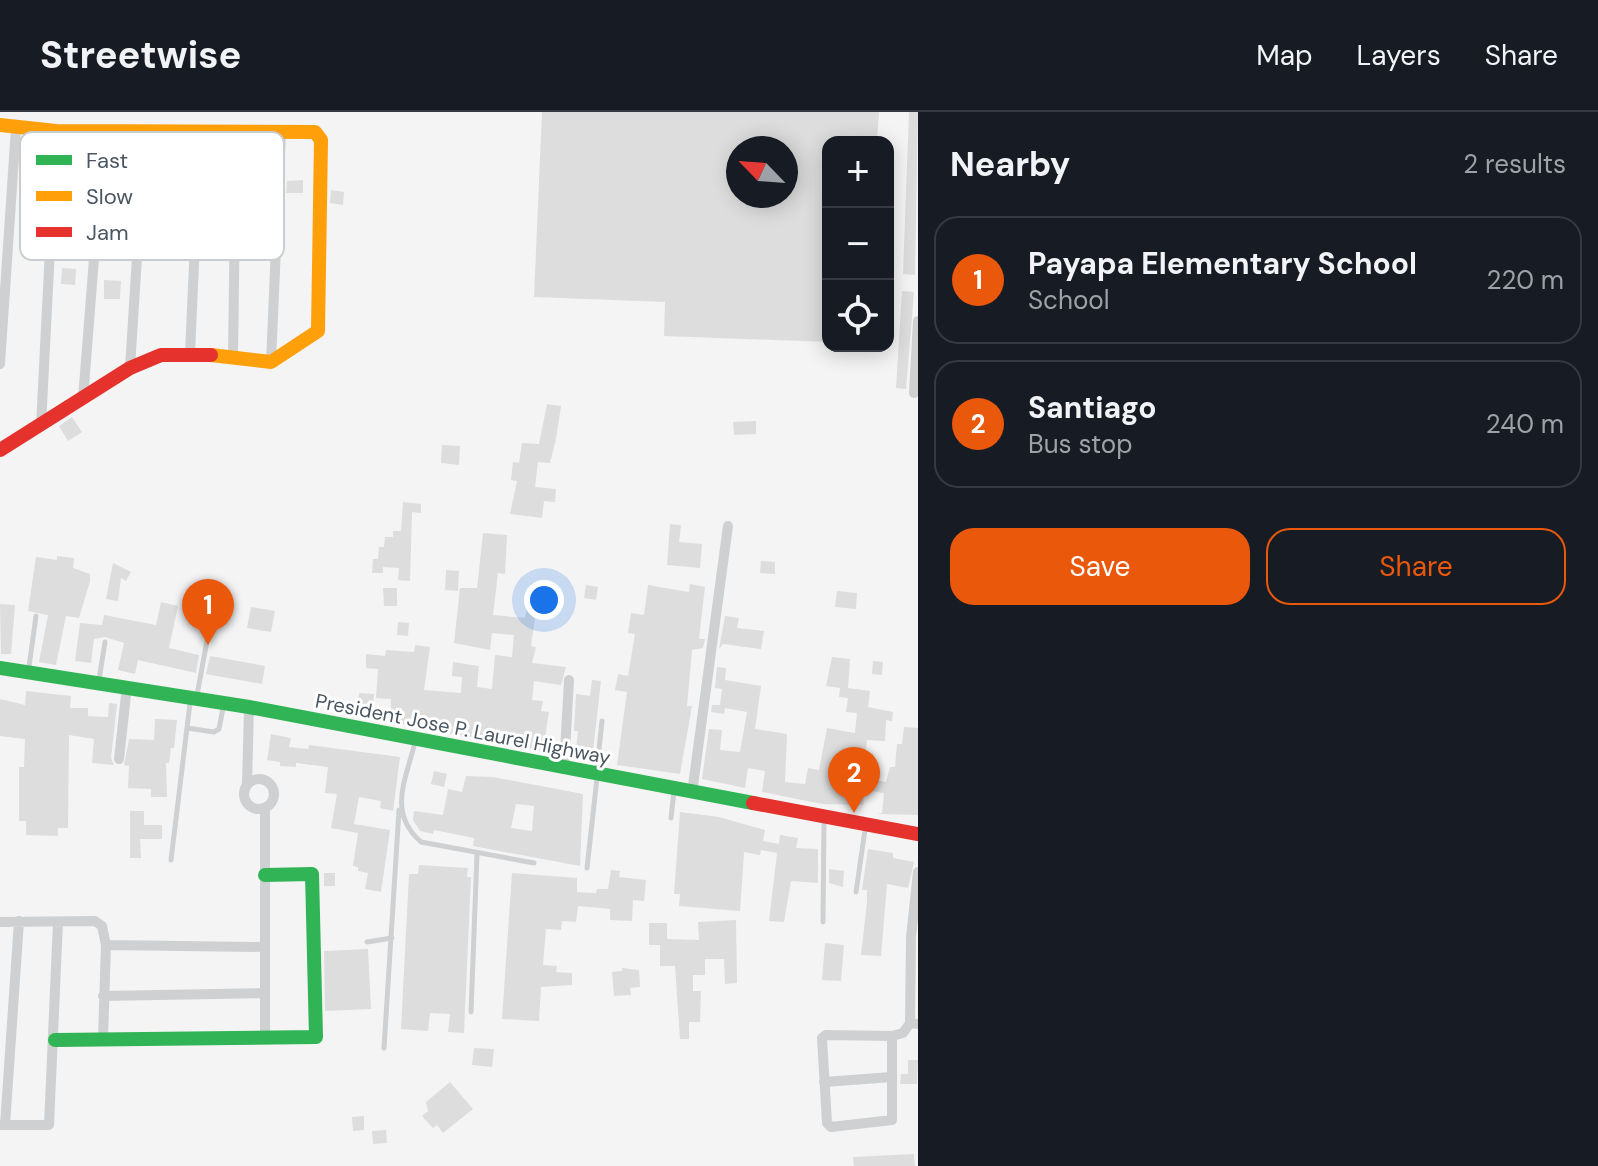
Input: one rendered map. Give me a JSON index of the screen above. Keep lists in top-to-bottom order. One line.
{"streets":{"main road":["President Jose P. Laurel Highway"]},"legend":["Fast","Slow","Jam"],"north":"top left","page":{"header":"Streetwise","nav":["Map","Layers","Share"],"heading":["Nearby","2 results"],"map_buttons":["+","−"],"list":[{"mark":"1","name":"Payapa Elementary School","note":"School","value":"220 m"},{"mark":"2","name":"Santiago","note":"Bus stop","value":"240 m"}],"buttons":["Save","Share"],"pins":["1","2"]}}
